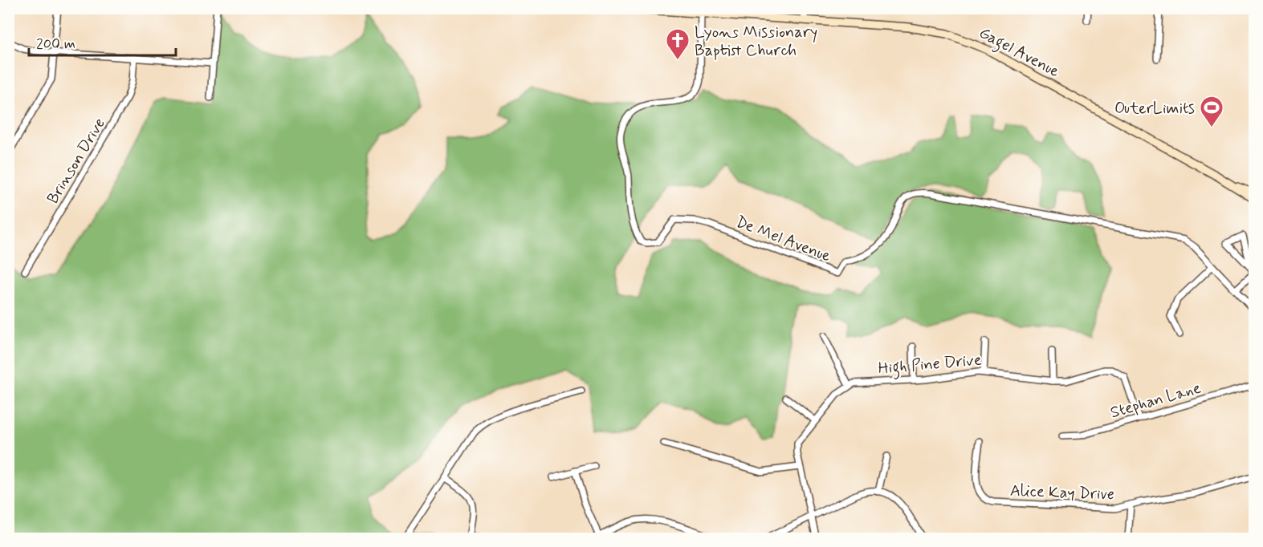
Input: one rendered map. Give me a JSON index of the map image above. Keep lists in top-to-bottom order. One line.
{"streets":{"street":["Gagel Avenue","Brinson Drive","De Mel Avenue","High Pine Drive","Stephan Lane","Alice Kay Drive"]},"crossings":[["Gagel Avenue","De Mel Avenue"],["High Pine Drive","Stephan Lane"]],"places":{"church":["Lyons Missionary Baptist Church"],"sports":["OuterLimits"]},"scale_bar":"200 m"}
